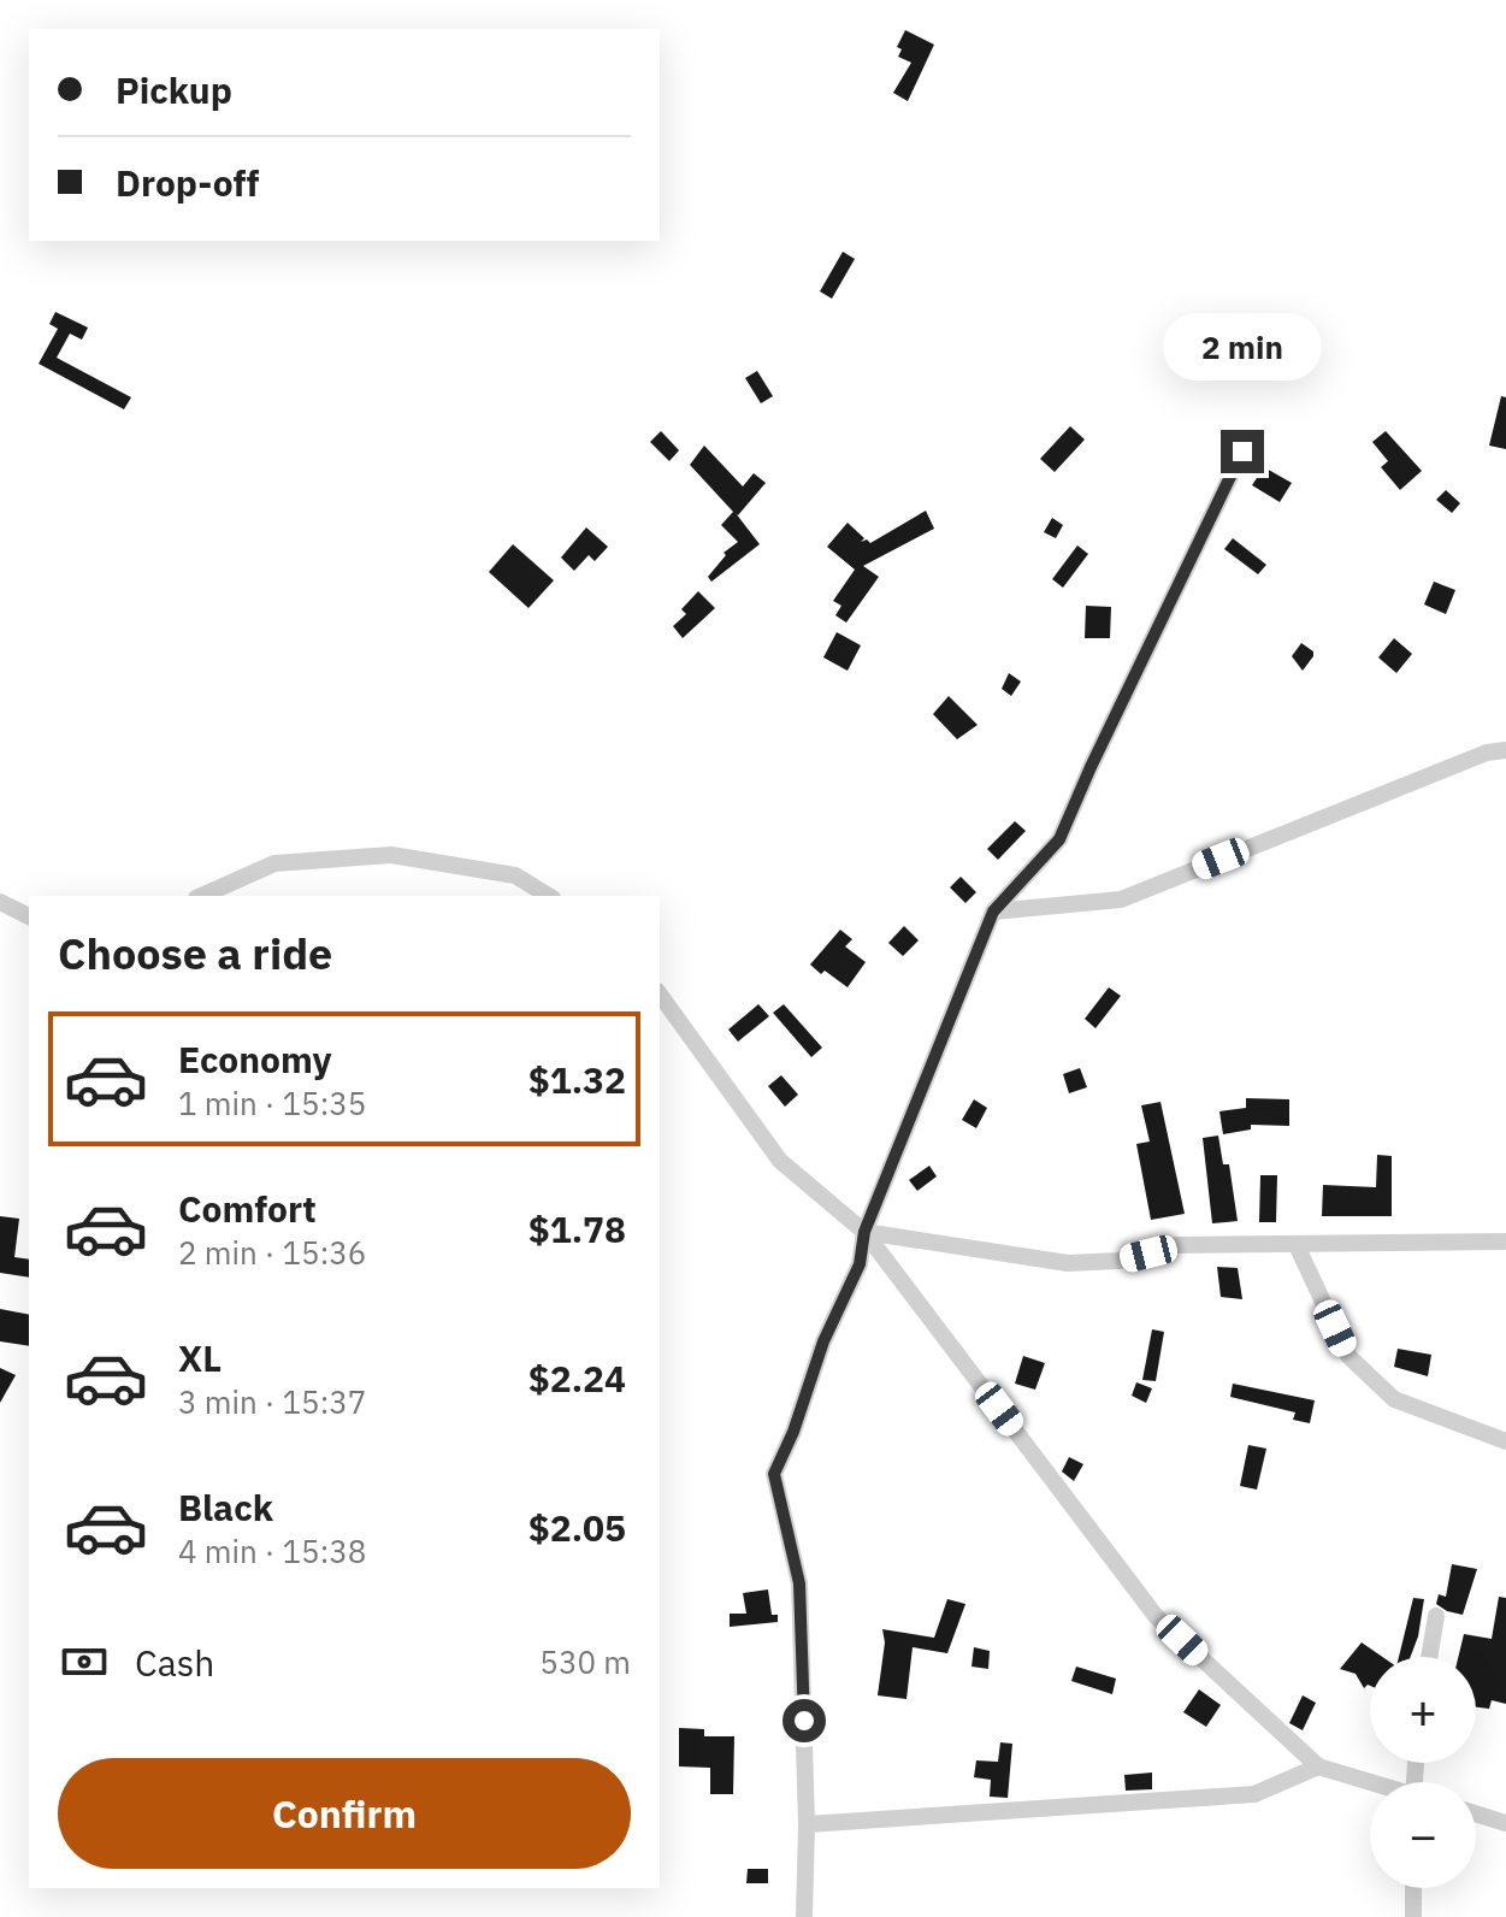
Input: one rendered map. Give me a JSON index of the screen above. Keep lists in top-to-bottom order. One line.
{"page":{"banner":["Pickup","Drop-off"],"bubble":"2 min","heading":"Choose a ride","list":[{"name":"Economy","note":"1 min · 15:35","value":"$1.32"},{"name":"Comfort","note":"2 min · 15:36","value":"$1.78"},{"name":"XL","note":"3 min · 15:37","value":"$2.24"},{"name":"Black","note":"4 min · 15:38","value":"$2.05"}],"pay":["Cash","530 m"],"map_buttons":["+","−"],"buttons":"Confirm"}}
